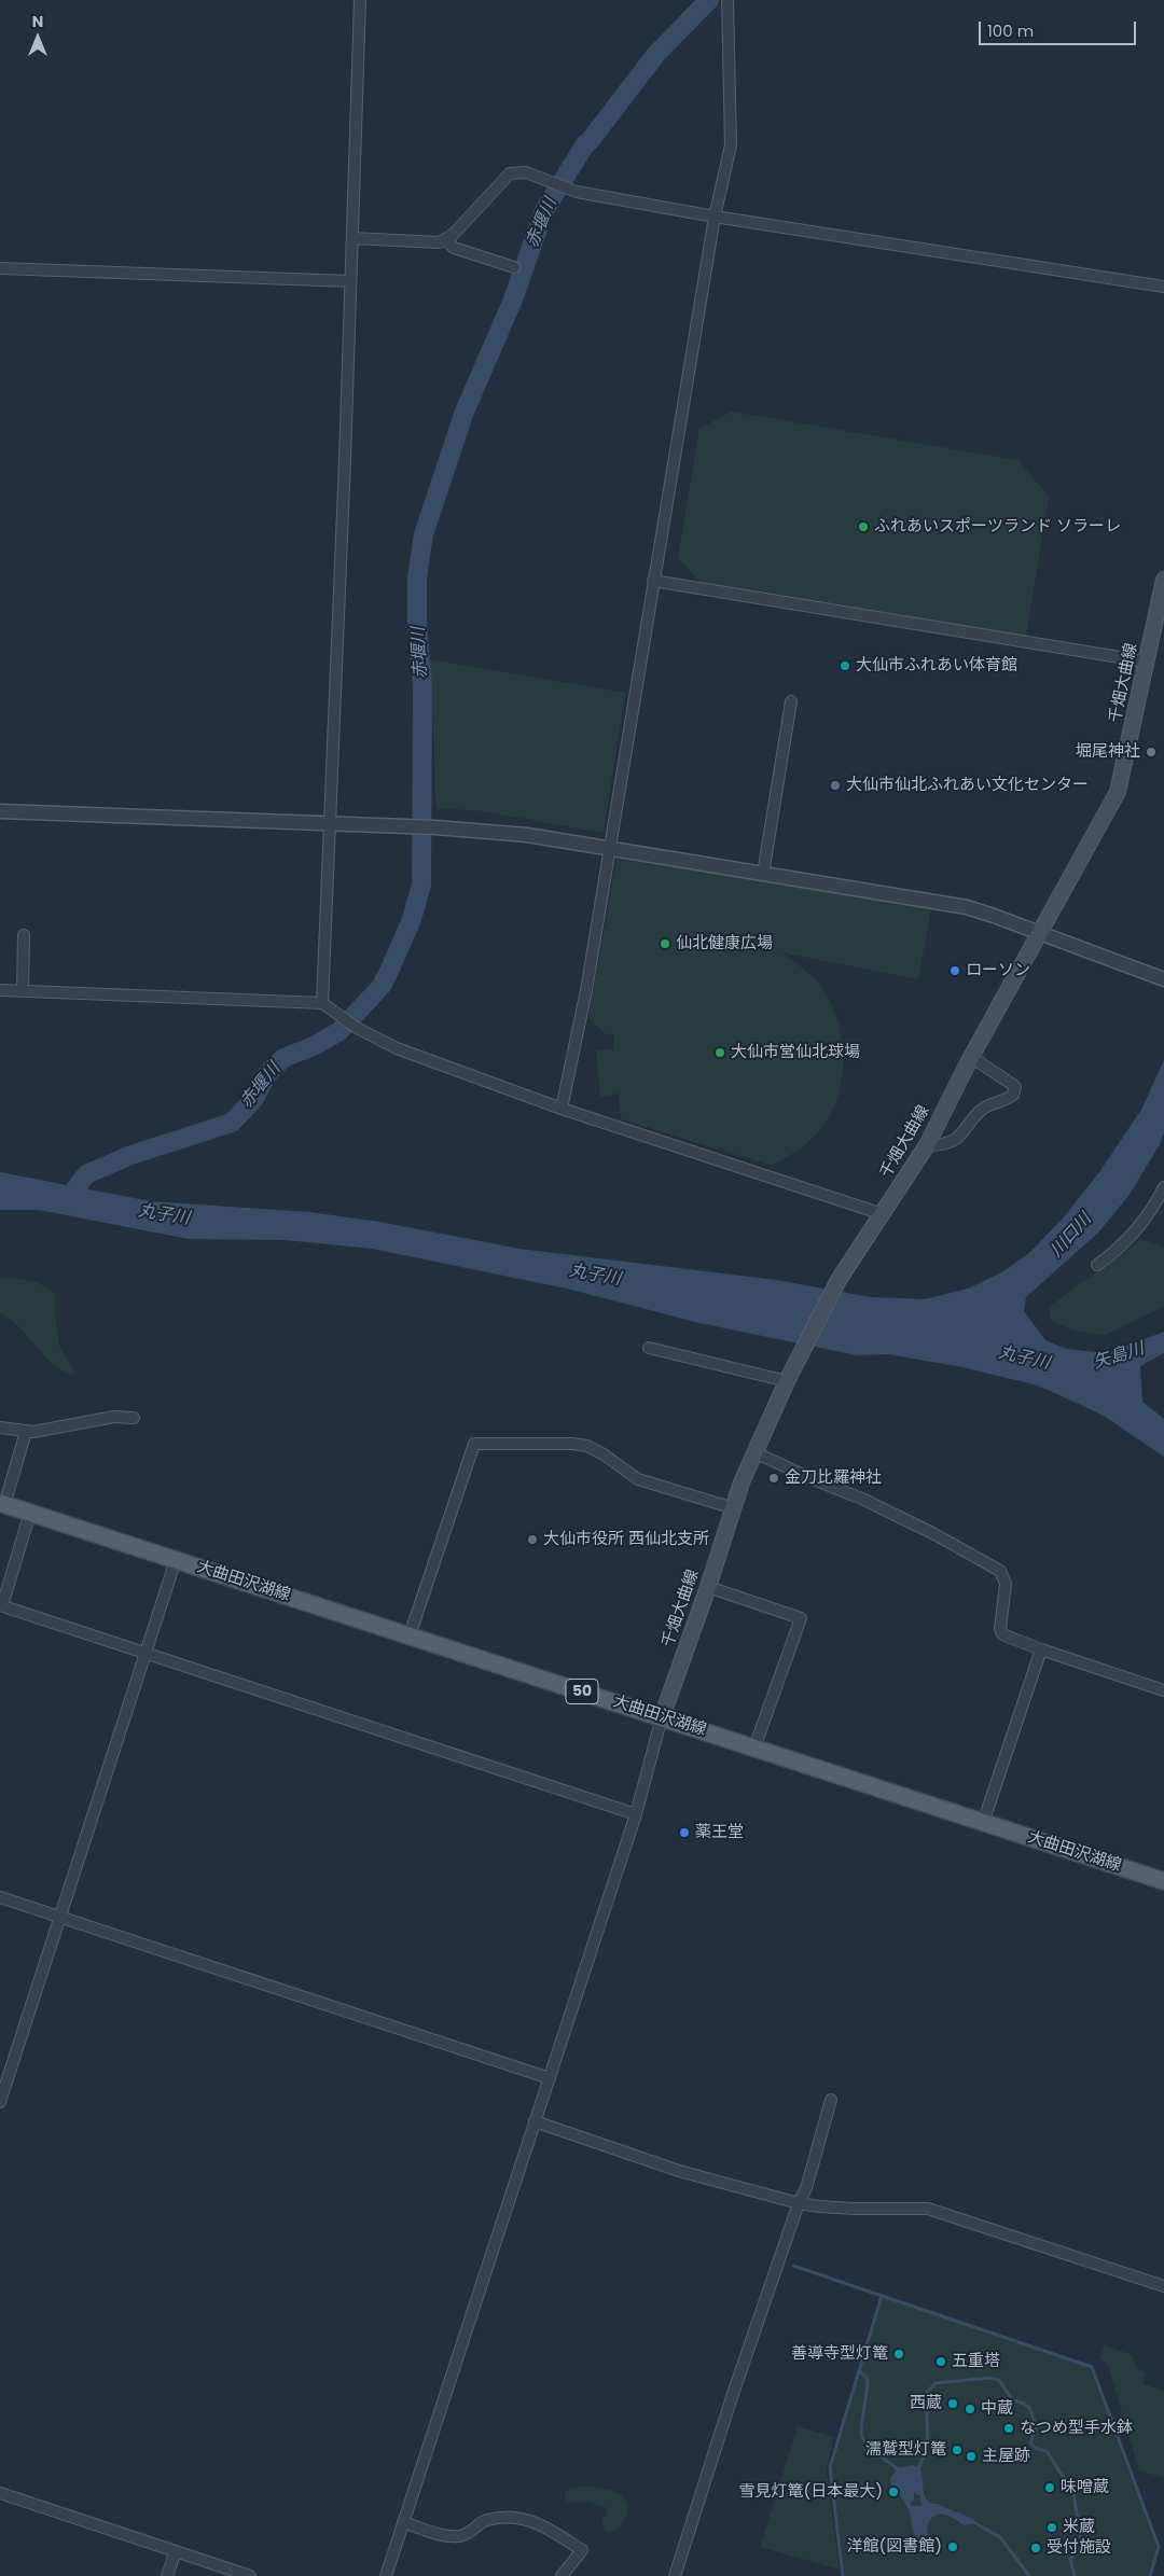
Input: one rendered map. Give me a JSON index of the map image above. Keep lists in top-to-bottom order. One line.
{"streets":{"main road":["千畑大曲線","大曲田沢湖線","50"]},"crossings":[["千畑大曲線","大曲田沢湖線"]],"water":["赤堰川","丸子川","川口川","矢島川"],"places":["ふれあいスポーツランド ソラーレ","大仙市ふれあい体育館","堀尾神社","大仙市仙北ふれあい文化センター","仙北健康広場","ローソン","大仙市営仙北球場","金刀比羅神社","大仙市役所 西仙北支所","薬王堂","善導寺型灯篭","五重塔","西蔵","中蔵","なつめ型手水鉢","濡鷲型灯篭","主屋跡","味噌蔵","雪見灯篭(日本最大)","米蔵","洋館(図書館)","受付施設"],"scale_bar":"100 m","north":"top"}
